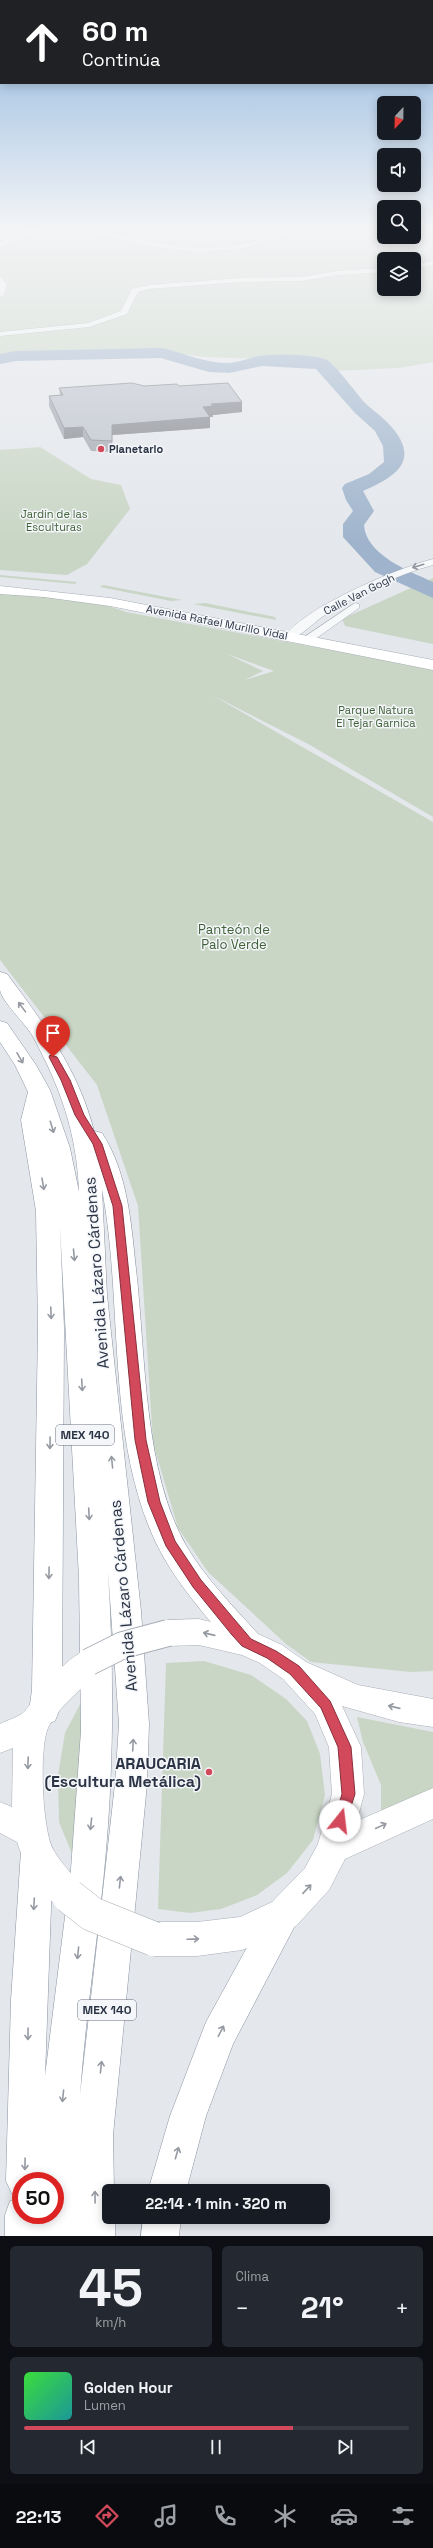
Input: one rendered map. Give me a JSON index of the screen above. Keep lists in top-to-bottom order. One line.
{"streets":{"main road":["Avenida Rafael Murillo Vidal","Avenida Lázaro Cárdenas","MEX 140"],"street":["Calle Van Gogh"]},"crossings":[["Calle Van Gogh","Avenida Rafael Murillo Vidal"]],"parks":["Jardín de las Esculturas","Parque Natura El Tejar Garnica","Panteón de Palo Verde"],"places":["Planetario","ARAUCARIA (Escultura Metálica)"],"north":"bottom","page":{"turn":["60 m","Continúa"],"limit":"50","trip":"22:14 · 1 min · 320 m","tile":[["45","km/h"],"Clima"],"heat":["−","21°","+"],"song":["Golden Hour","Lumen"],"tabs":"22:13"}}
